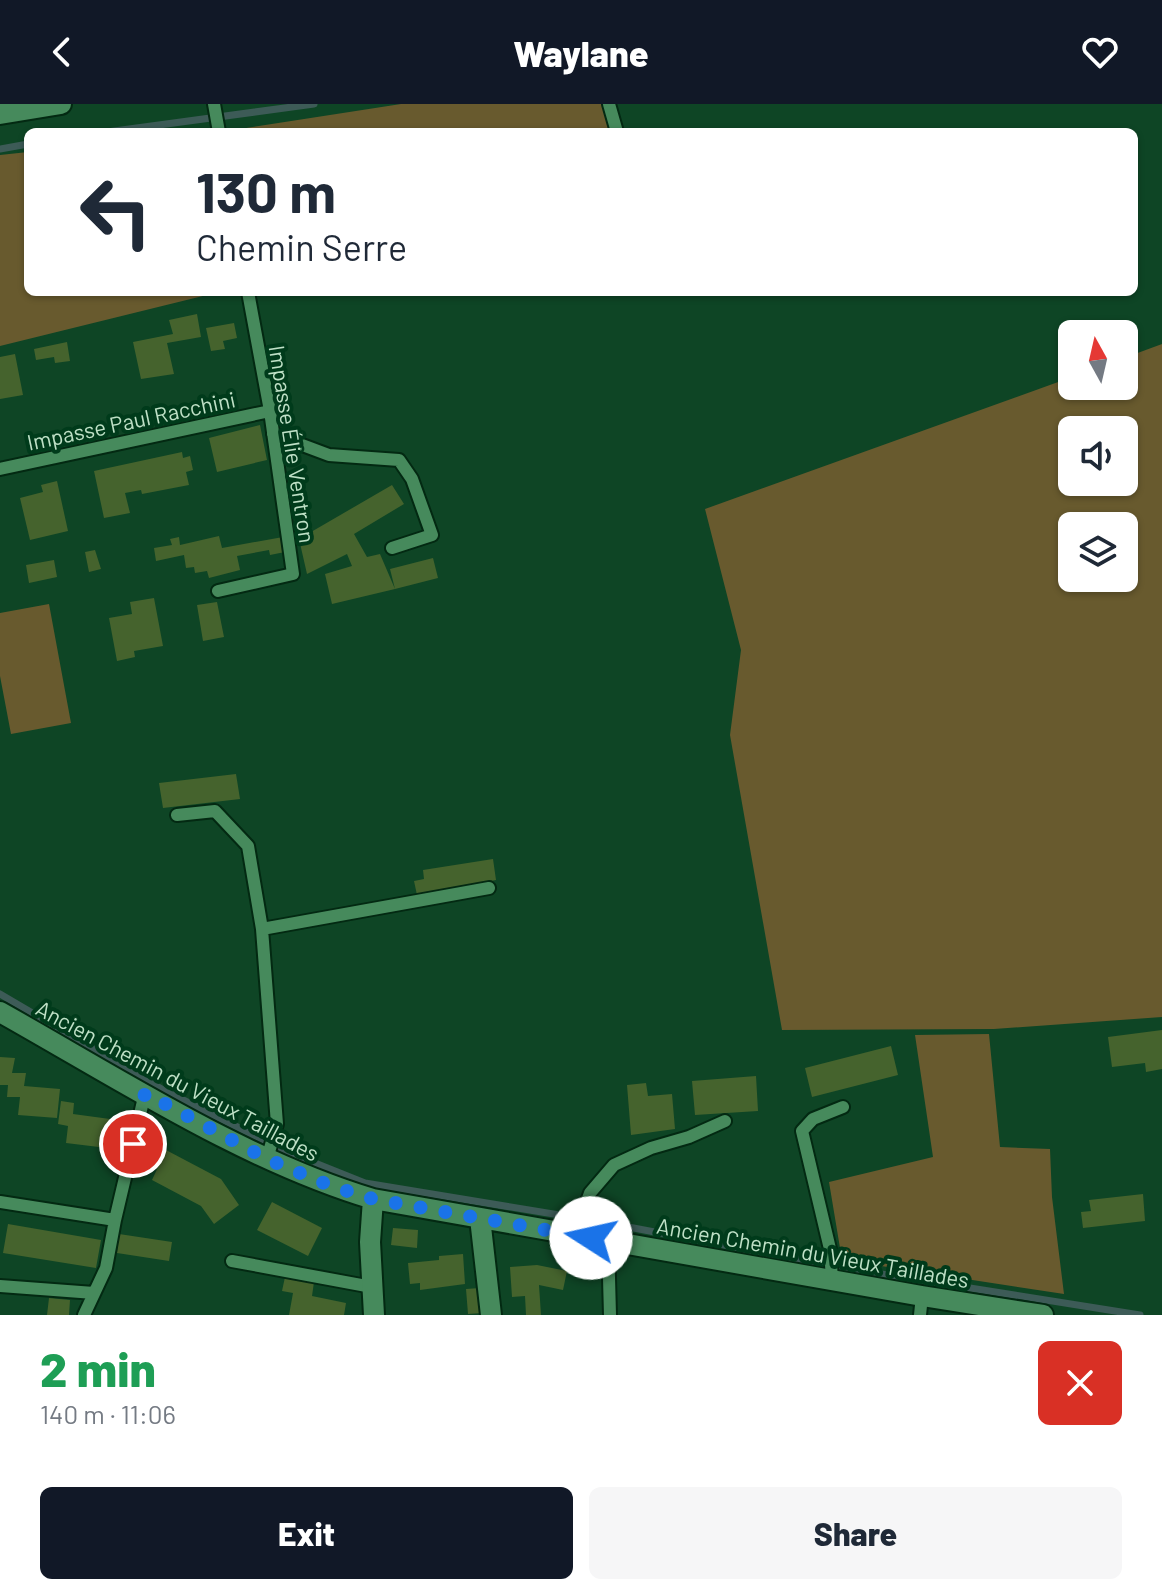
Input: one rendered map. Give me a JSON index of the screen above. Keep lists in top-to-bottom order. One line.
{"streets":{"street":["Ancien Chemin du Vieux Taillades"],"lane":["Impasse Paul Racchini","Impasse Élie Ventron"]},"crossings":[["Impasse Paul Racchini","Impasse Élie Ventron"]],"north":"top","page":{"header":"Waylane","turn":["130 m","Chemin Serre"],"heading":["2 min","140 m · 11:06"],"buttons":["Exit","Share"]}}
